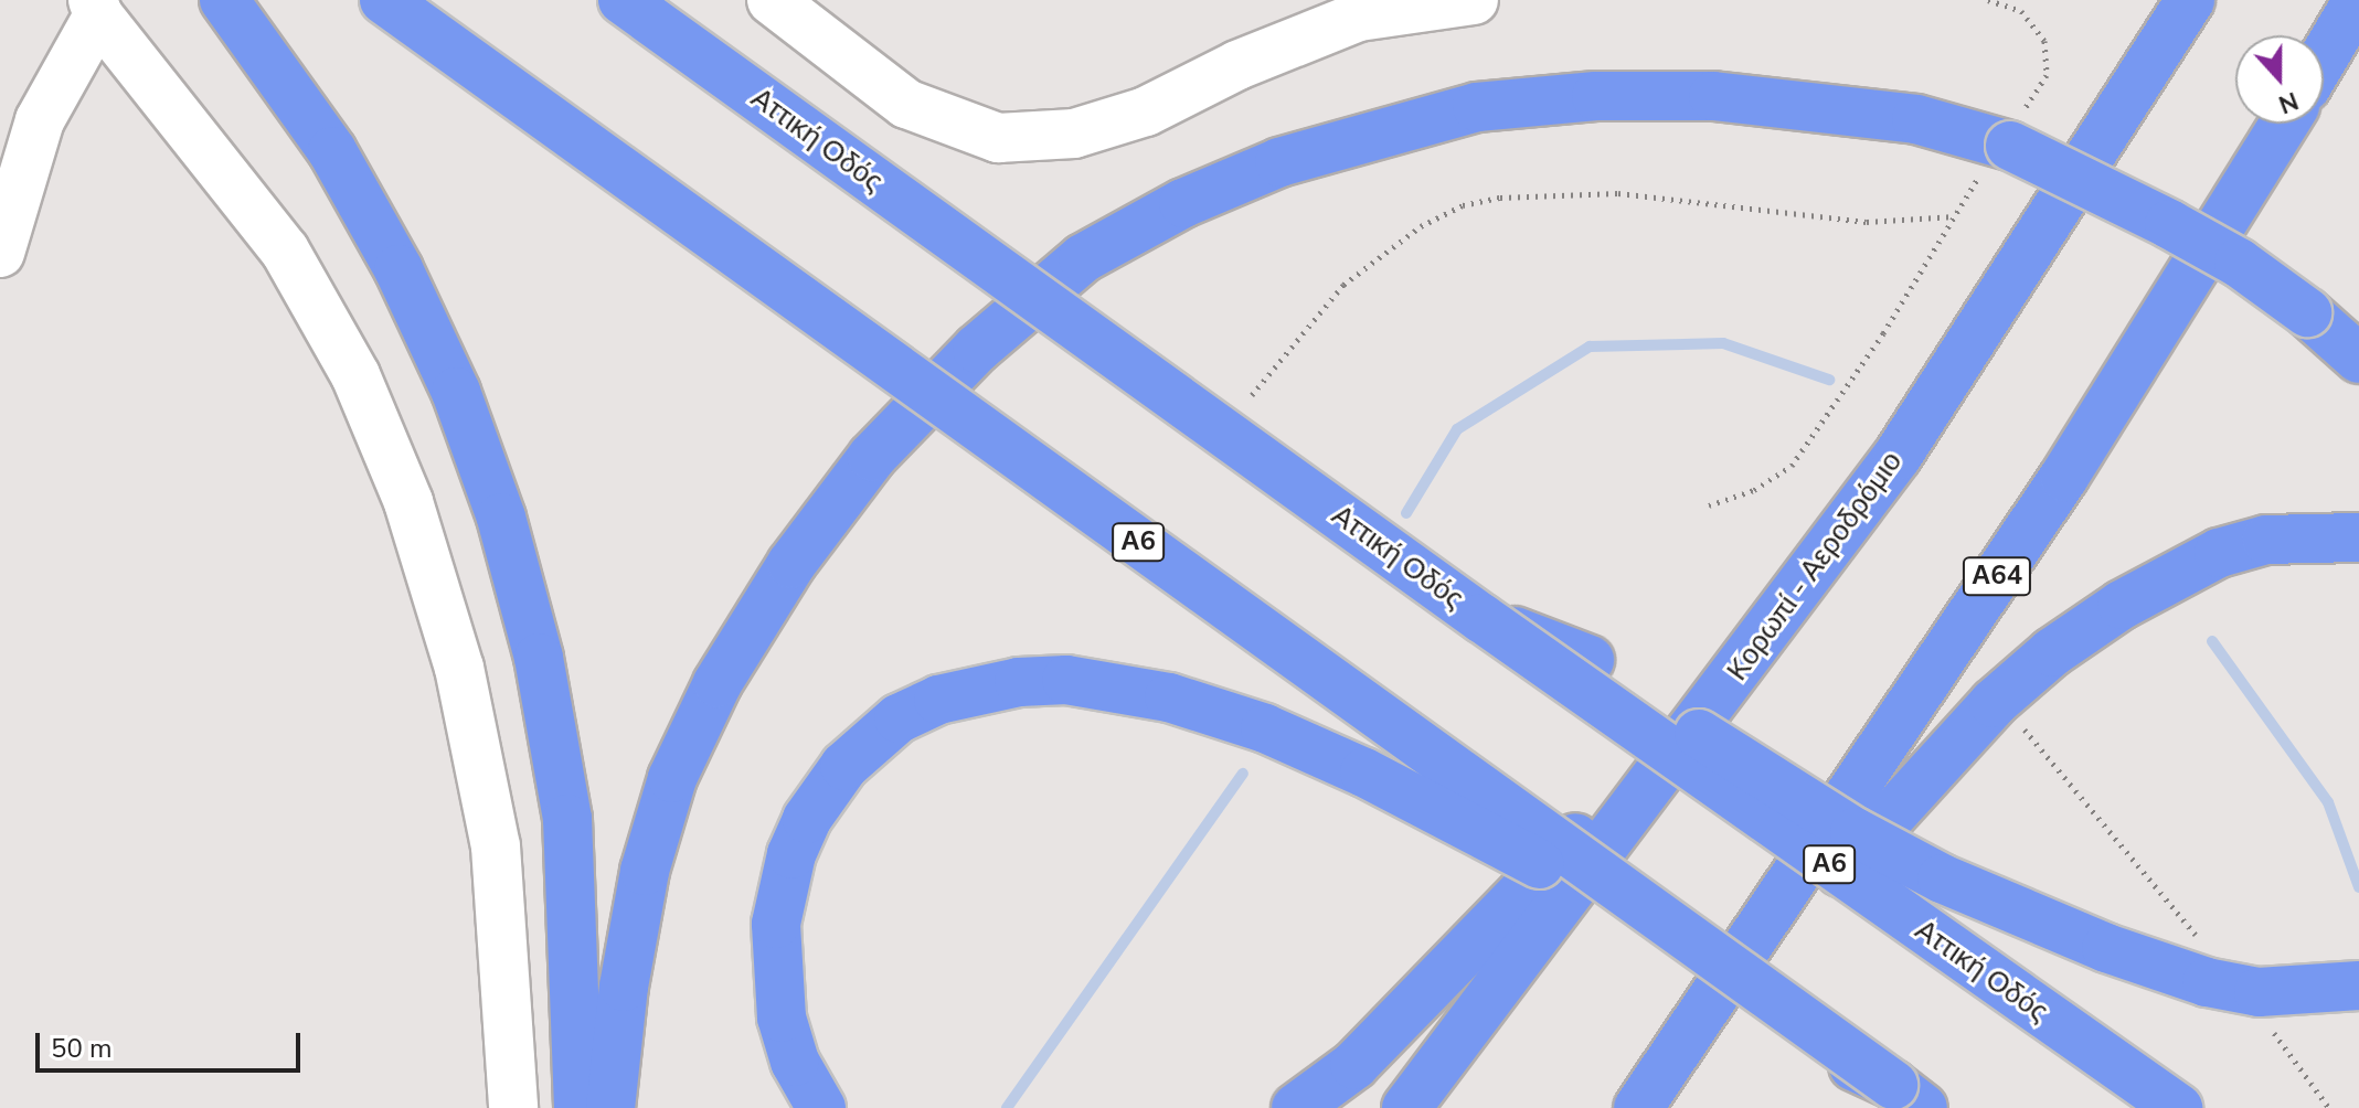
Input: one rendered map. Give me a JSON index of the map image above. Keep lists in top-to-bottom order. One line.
{"streets":{"highway":["Αττική Οδός","Α6","Κορωπί - Αεροδρόμιο","Α64"]},"scale_bar":"50 m","north":"bottom"}
